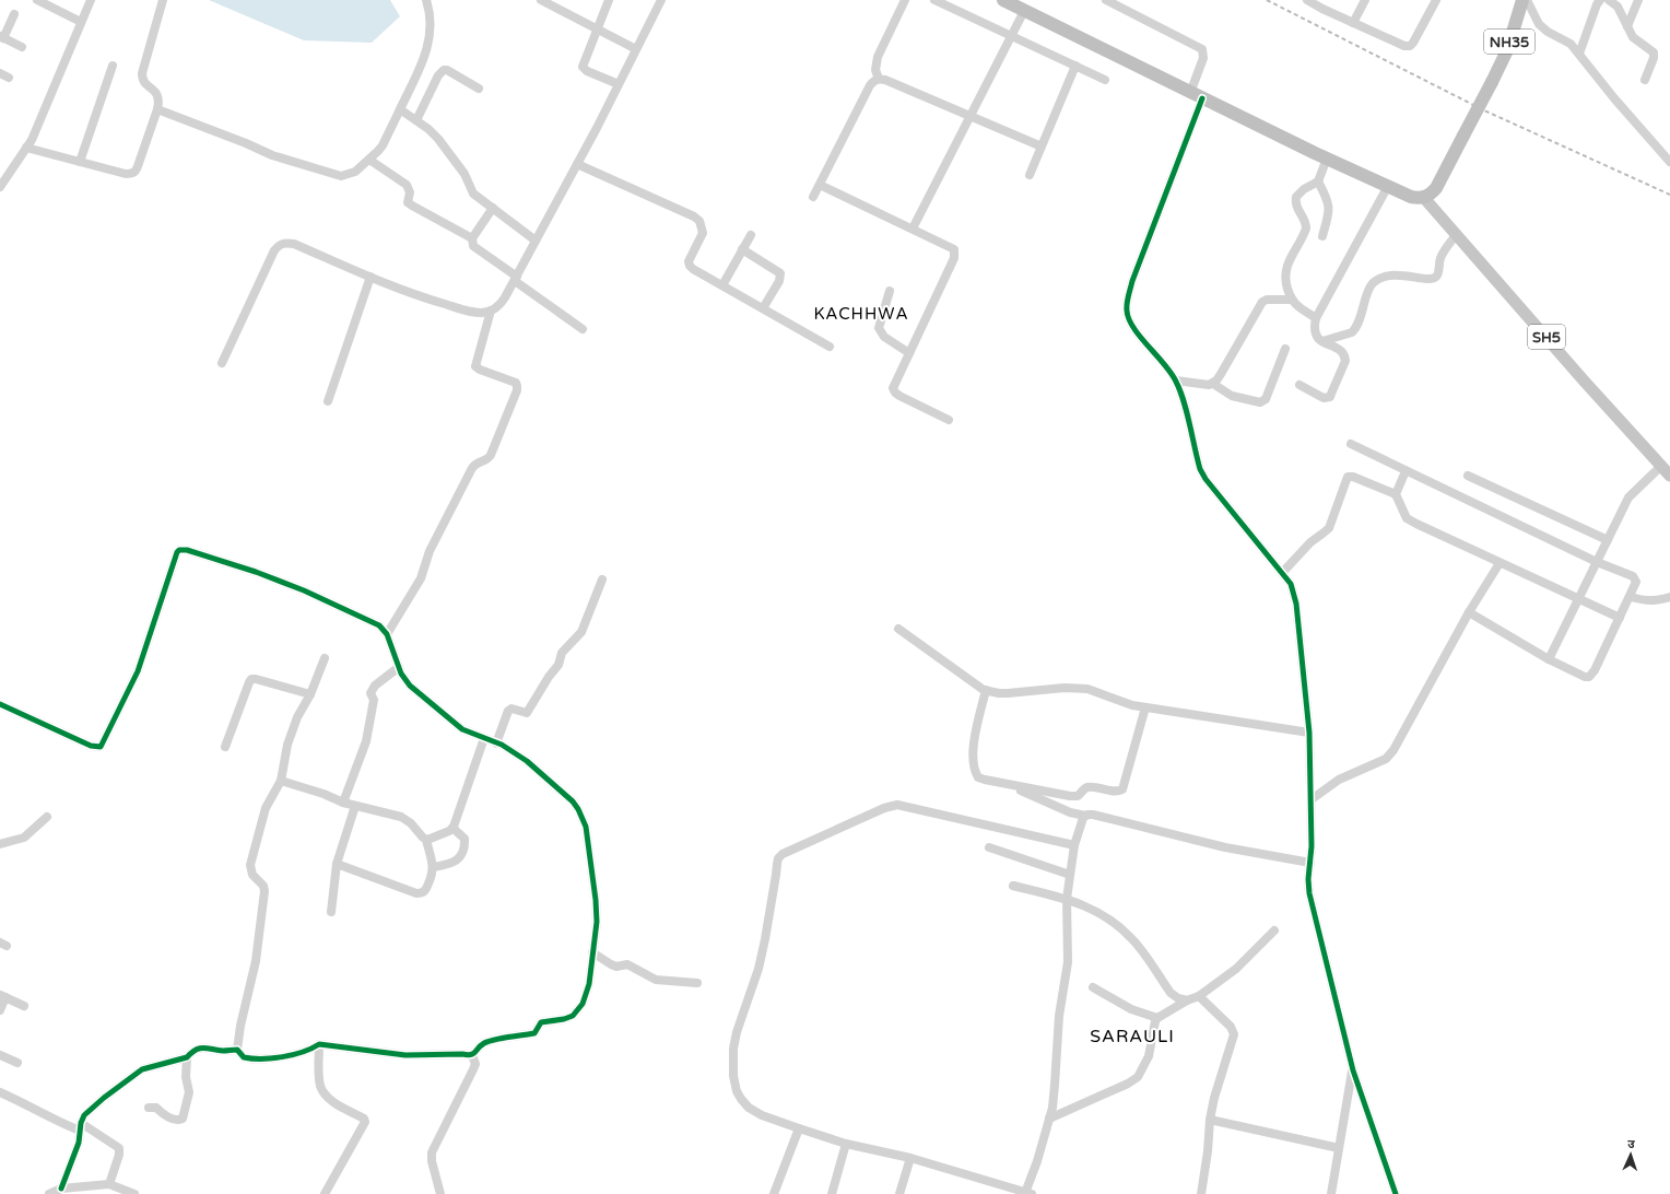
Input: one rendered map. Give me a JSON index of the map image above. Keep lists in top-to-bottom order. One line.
{"streets":{"highway":["NH35"],"main road":["SH5"]},"crossings":[["NH35","SH5"]],"districts":["KACHHWA","SARAULI"],"north":"top"}
